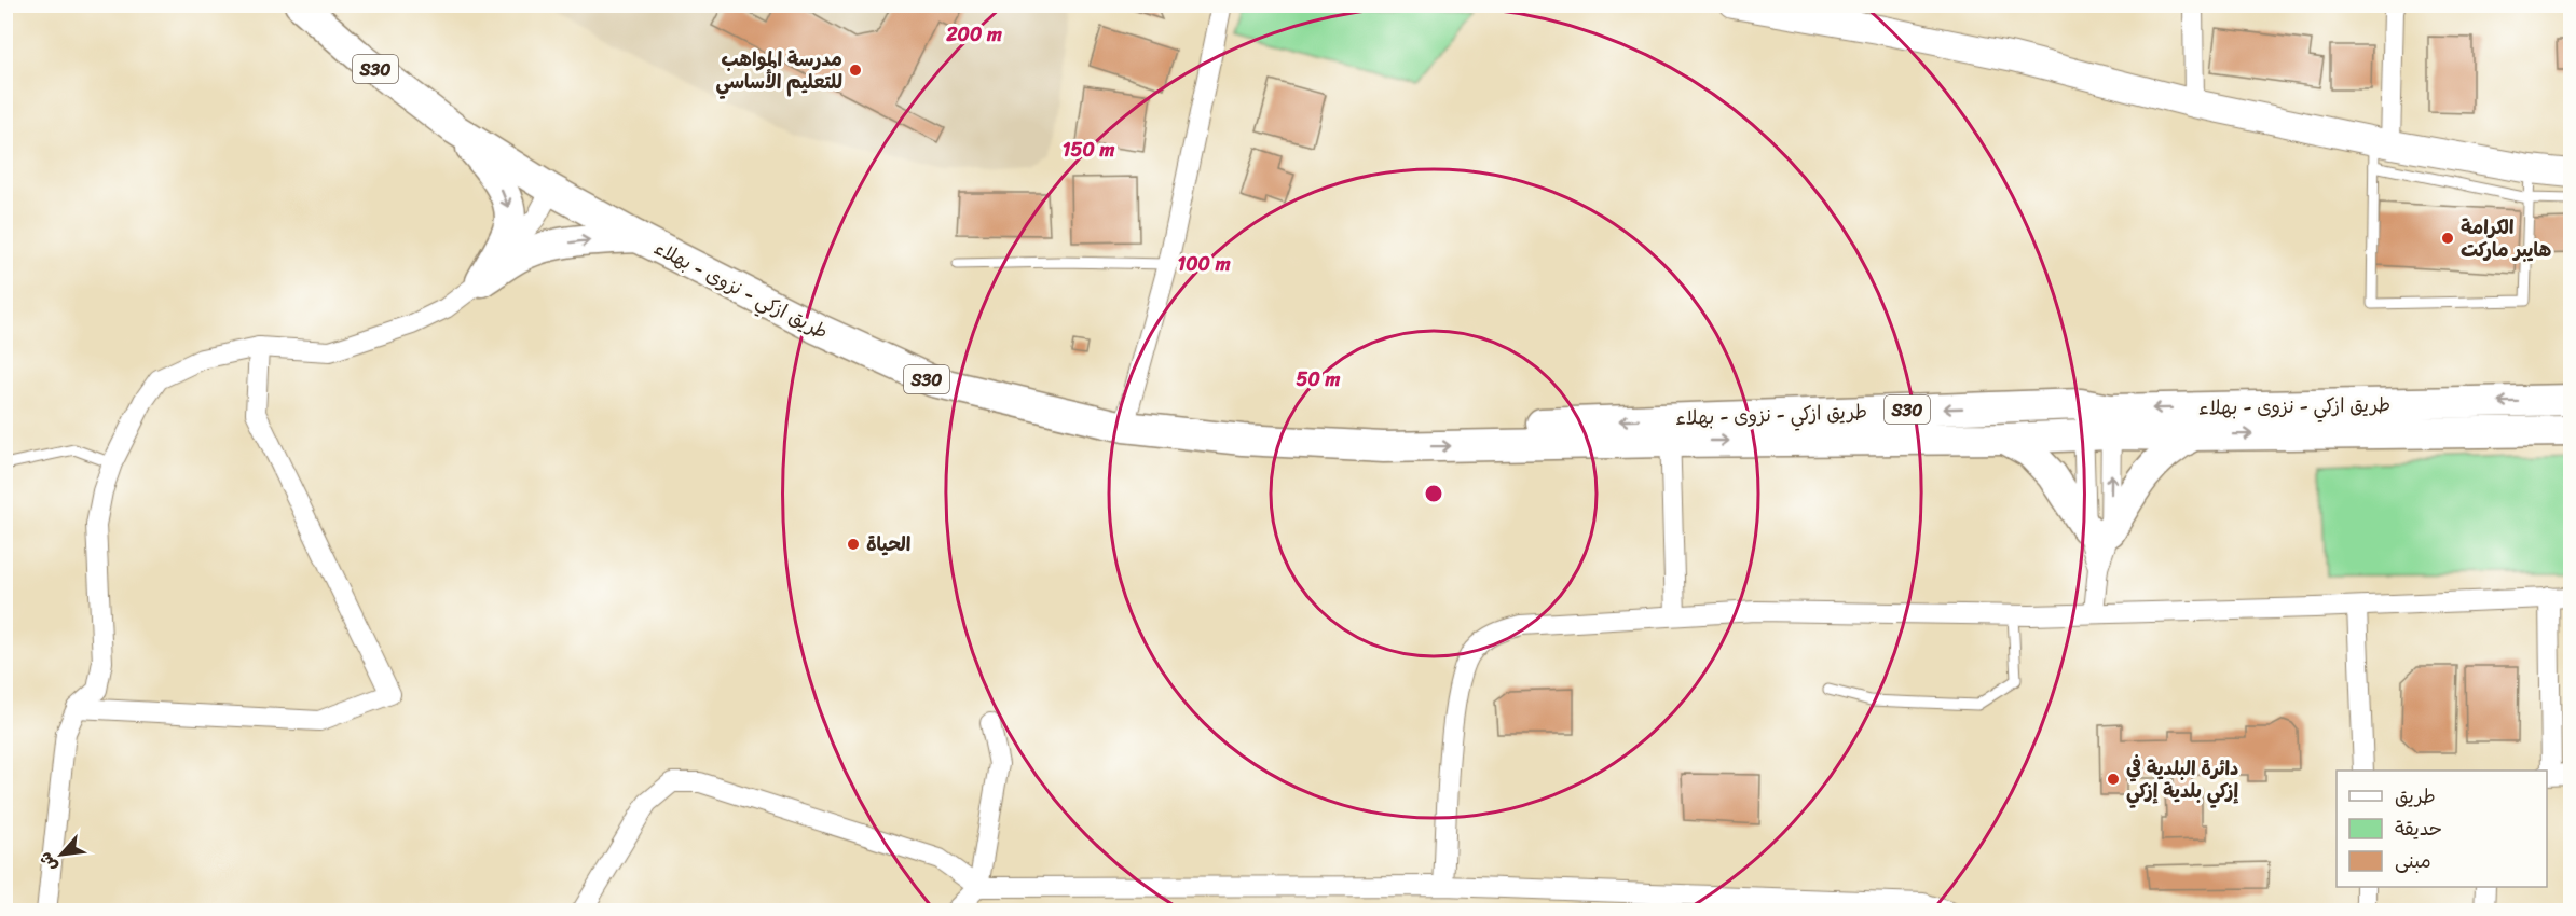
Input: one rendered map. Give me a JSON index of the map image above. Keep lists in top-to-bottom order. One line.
{"streets":{"main road":["S30","طريق ازكي - نزوى - بهلاء"]},"places":["مدرسة المواهب للتعليم الأساسي","الكرامة هايبر ماركت","الحياة","دائرة البلدية في إزكي بلدية إزكي"],"legend":["طريق","حديقة","مبنى"],"north":"bottom left","rings":["200 m","150 m","100 m","50 m"]}
